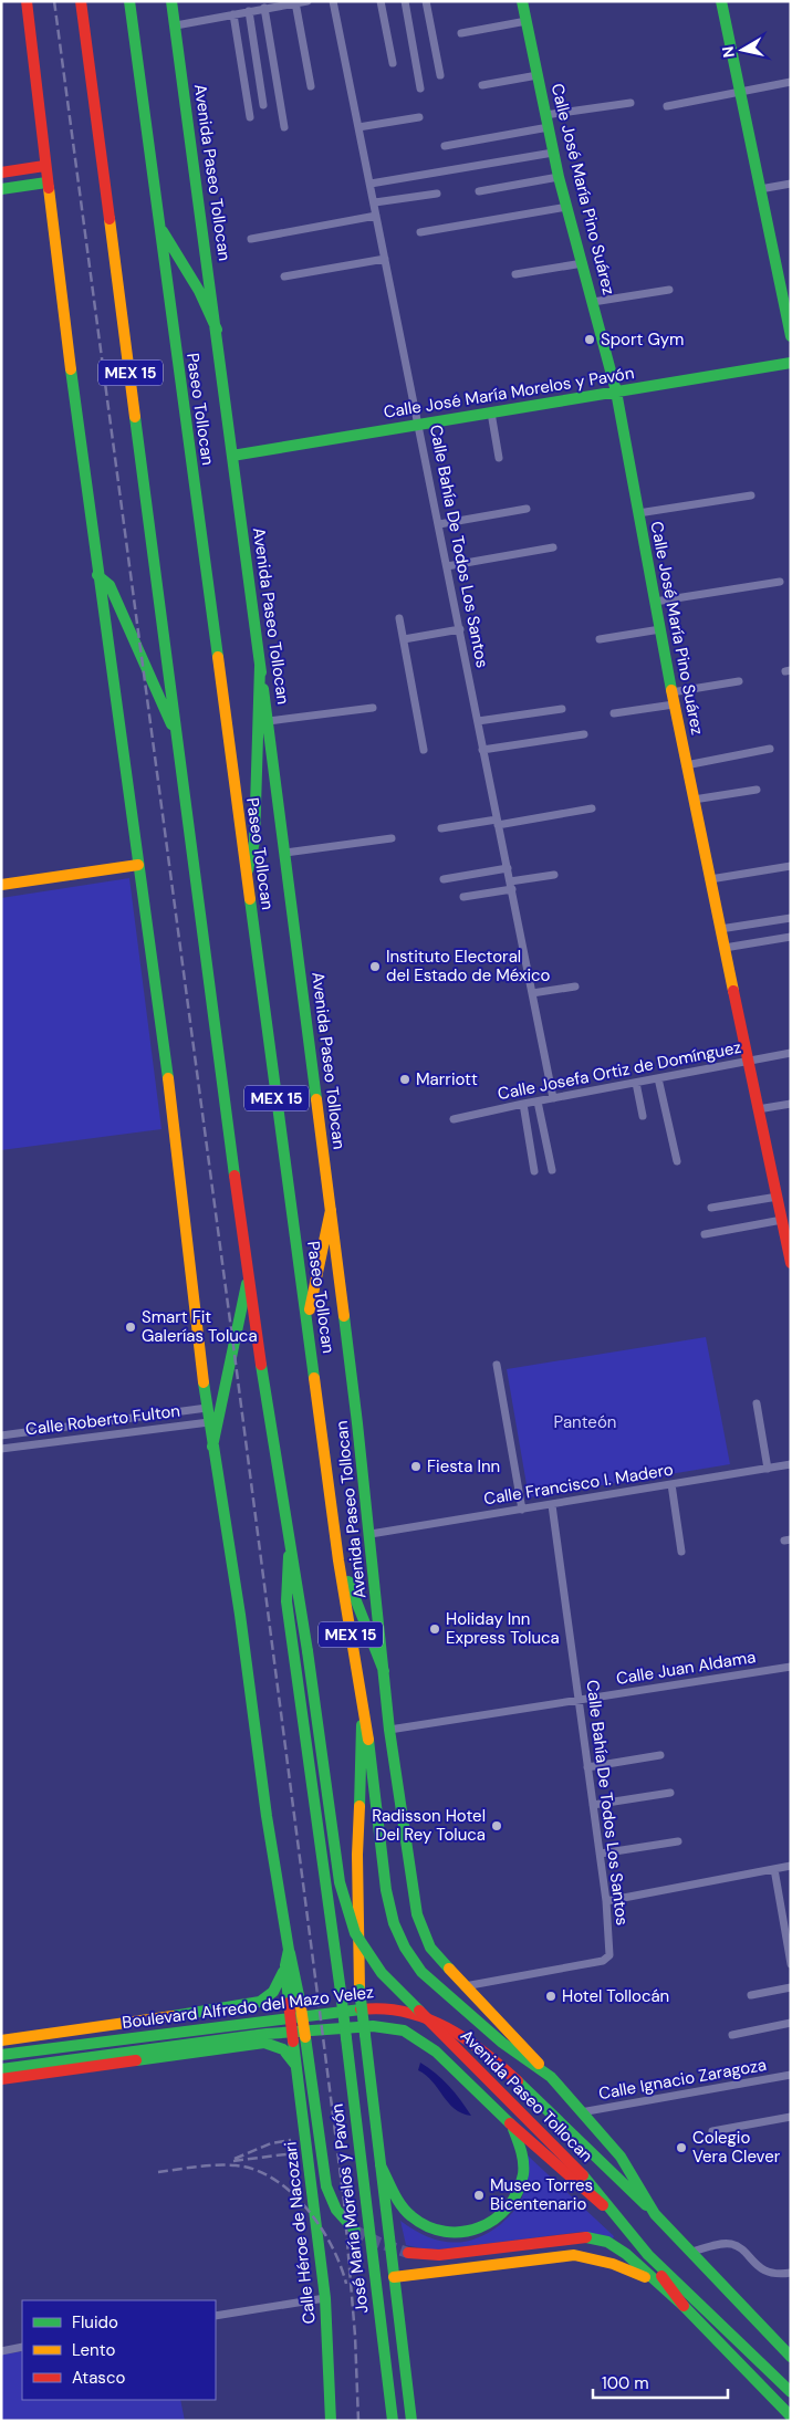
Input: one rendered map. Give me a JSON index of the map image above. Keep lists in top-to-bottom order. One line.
{"streets":{"main road":["Avenida Paseo Tollocan","Calle José María Pino Suárez","MEX 15","Calle José María Morelos y Pavón","Paseo Tollocan","Boulevard Alfredo del Mazo Velez","José María Morelos y Pavón","Calle Héroe de Nacozari"],"street":["Calle Bahía De Todos Los Santos","Calle Josefa Ortiz de Domínguez","Calle Roberto Fulton","Calle Francisco I. Madero","Calle Juan Aldama","Calle Ignacio Zaragoza"]},"crossings":[["Avenida Paseo Tollocan","MEX 15"],["Avenida Paseo Tollocan","Calle José María Morelos y Pavón"],["Avenida Paseo Tollocan","Paseo Tollocan"],["Avenida Paseo Tollocan","Calle Bahía De Todos Los Santos"],["Avenida Paseo Tollocan","Calle Francisco I. Madero"],["Avenida Paseo Tollocan","Calle Juan Aldama"],["Avenida Paseo Tollocan","Boulevard Alfredo del Mazo Velez"],["Avenida Paseo Tollocan","Calle Ignacio Zaragoza"],["Avenida Paseo Tollocan","José María Morelos y Pavón"],["Calle José María Pino Suárez","Calle José María Morelos y Pavón"],["Calle José María Pino Suárez","Calle Josefa Ortiz de Domínguez"],["MEX 15","Paseo Tollocan"],["MEX 15","José María Morelos y Pavón"],["Calle José María Morelos y Pavón","Calle Bahía De Todos Los Santos"],["Calle Bahía De Todos Los Santos","Calle Josefa Ortiz de Domínguez"],["Calle Bahía De Todos Los Santos","Calle Francisco I. Madero"],["Calle Bahía De Todos Los Santos","Calle Juan Aldama"]],"parks":["Panteón"],"places":["Sport Gym","Instituto Electoral del Estado de México","Marriott","Smart Fit Galerías Toluca","Fiesta Inn","Holiday Inn Express Toluca","Radisson Hotel Del Rey Toluca","Hotel Tollocán","Colegio Vera Clever","Museo Torres Bicentenario"],"legend":["Fluido","Lento","Atasco"],"scale_bar":"100 m","north":"left"}
